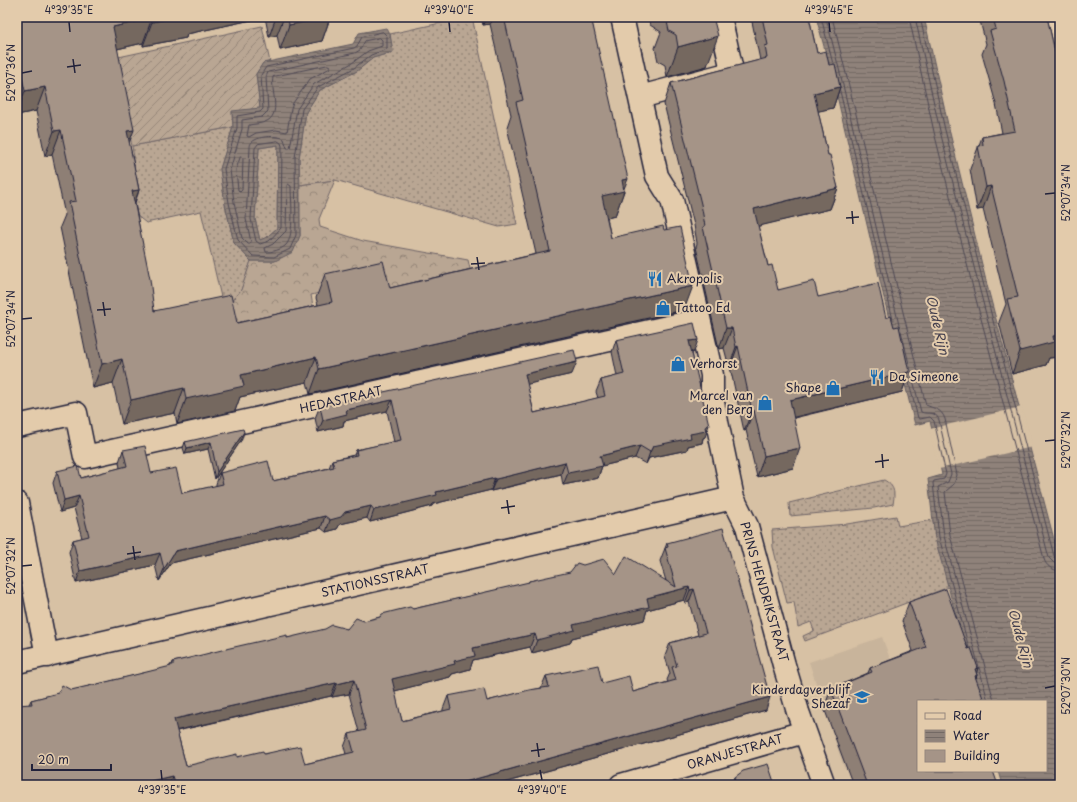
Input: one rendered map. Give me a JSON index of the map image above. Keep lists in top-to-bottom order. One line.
{"streets":{"street":["HEDASTRAAT","STATIONSSTRAAT","PRINS HENDRIKSTRAAT","ORANJESTRAAT"]},"crossings":[["HEDASTRAAT","PRINS HENDRIKSTRAAT"],["STATIONSSTRAAT","PRINS HENDRIKSTRAAT"],["PRINS HENDRIKSTRAAT","ORANJESTRAAT"]],"water":["Oude Rijn"],"places":{"restaurant":["Akropolis","Da Simeone"],"shop":["Tattoo Ed","Verhorst","Shape","Marcel van den Berg"],"school or university":["Kinderdagverblijf Shezaf"]},"legend":["Road","Water","Building"],"scale_bar":"20 m","coordinates":["4°39'35\"E","4°39'40\"E","4°39'45\"E","52°07'36\"N","52°07'34\"N","52°07'32\"N","52°07'30\"N"]}
